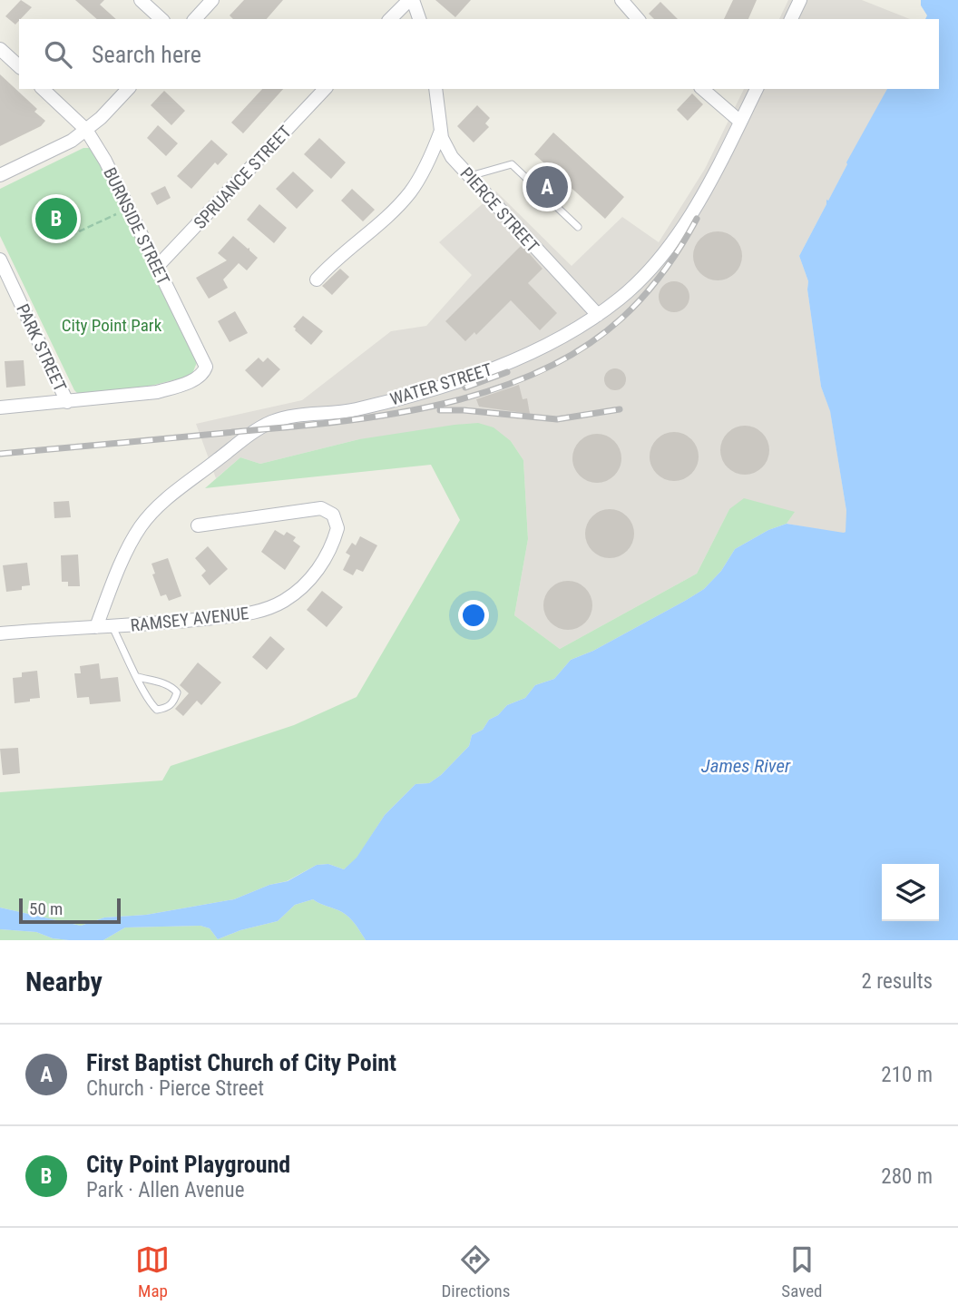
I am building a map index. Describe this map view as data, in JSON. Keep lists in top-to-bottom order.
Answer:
{
  "streets": {
    "street": [
      "SPRUANCE STREET",
      "PIERCE STREET",
      "BURNSIDE STREET",
      "PARK STREET",
      "WATER STREET",
      "RAMSEY AVENUE"
    ]
  },
  "crossings": [
    ["SPRUANCE STREET", "BURNSIDE STREET"],
    ["PIERCE STREET", "WATER STREET"],
    ["BURNSIDE STREET", "PARK STREET"],
    ["WATER STREET", "RAMSEY AVENUE"]
  ],
  "water": ["James River"],
  "parks": ["City Point Park"],
  "scale_bar": "50 m",
  "page": {
    "search": "Search here",
    "pins": ["A", "B"],
    "scale": "50 m",
    "heading": ["Nearby", "2 results"],
    "list": [
      {
        "mark": "A",
        "name": "First Baptist Church of City Point",
        "note": "Church · Pierce Street",
        "value": "210 m"
      },
      {
        "mark": "B",
        "name": "City Point Playground",
        "note": "Park · Allen Avenue",
        "value": "280 m"
      }
    ],
    "nav": ["Map", "Directions", "Saved"]
  }
}
